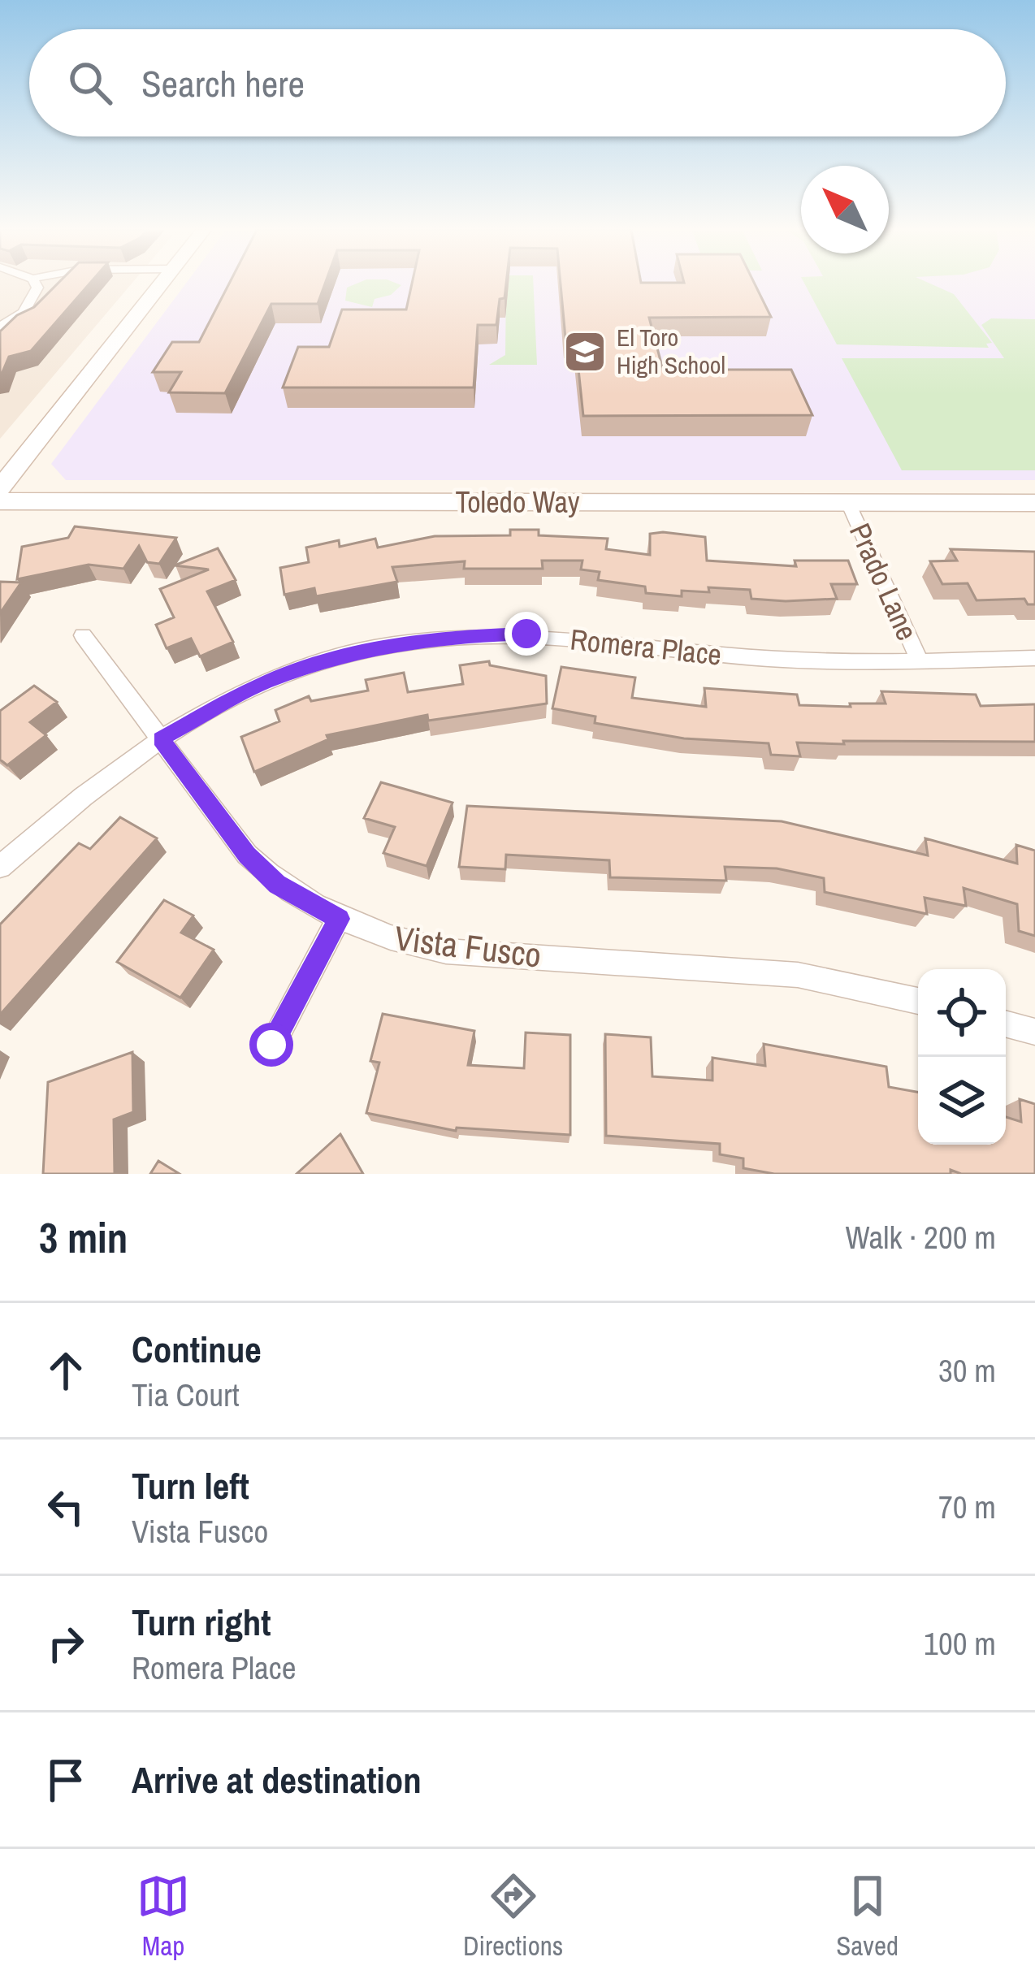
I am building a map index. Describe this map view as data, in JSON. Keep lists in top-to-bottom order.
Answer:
{
  "streets": {
    "main road": ["Toledo Way"],
    "street": ["Prado Lane", "Romera Place", "Vista Fusco"]
  },
  "crossings": [
    ["Toledo Way", "Prado Lane"],
    ["Prado Lane", "Romera Place"],
    ["Romera Place", "Vista Fusco"]
  ],
  "places": {
    "school or university": ["El Toro High School"]
  },
  "north": "top left",
  "page": {
    "search": "Search here",
    "heading": ["3 min", "Walk · 200 m"],
    "list": [
      ["Continue", "Tia Court", "30 m"],
      ["Turn left", "Vista Fusco", "70 m"],
      ["Turn right", "Romera Place", "100 m"],
      "Arrive at destination"
    ],
    "nav": ["Map", "Directions", "Saved"]
  }
}
